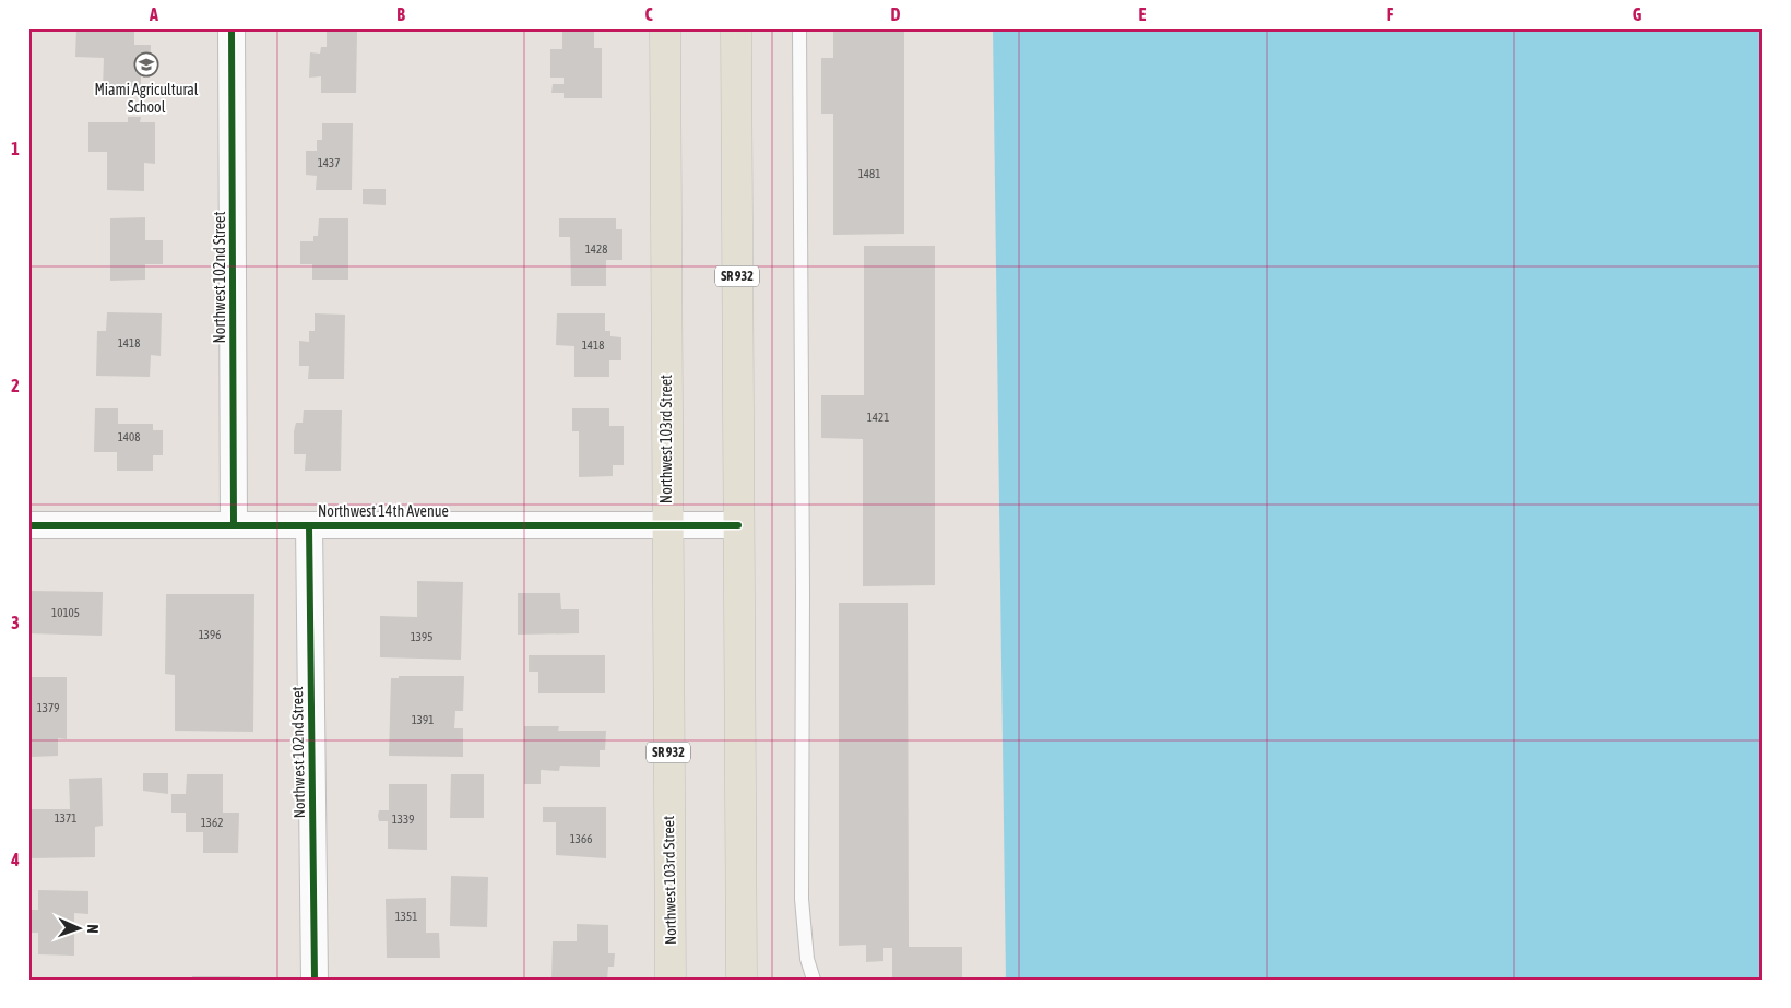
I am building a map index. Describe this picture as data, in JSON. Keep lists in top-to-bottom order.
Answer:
{
  "streets": {
    "main road": ["SR 932", "Northwest 103rd Street"],
    "street": ["Northwest 102nd Street", "Northwest 14th Avenue"]
  },
  "crossings": [
    ["SR 932", "Northwest 14th Avenue"],
    ["Northwest 102nd Street", "Northwest 14th Avenue"],
    ["Northwest 103rd Street", "Northwest 14th Avenue"]
  ],
  "places": {
    "school or university": ["Miami Agricultural School"]
  },
  "house_numbers": [
    "1437",
    "1481",
    "1428",
    "1418",
    "1418",
    "1421",
    "1408",
    "10105",
    "1396",
    "1395",
    "1379",
    "1391",
    "1371",
    "1339",
    "1362",
    "1366",
    "1351"
  ],
  "north": "right",
  "grid": {
    "columns": [
      "A",
      "B",
      "C",
      "D",
      "E",
      "F",
      "G"
    ],
    "rows": [
      "1",
      "2",
      "3",
      "4"
    ]
  }
}
